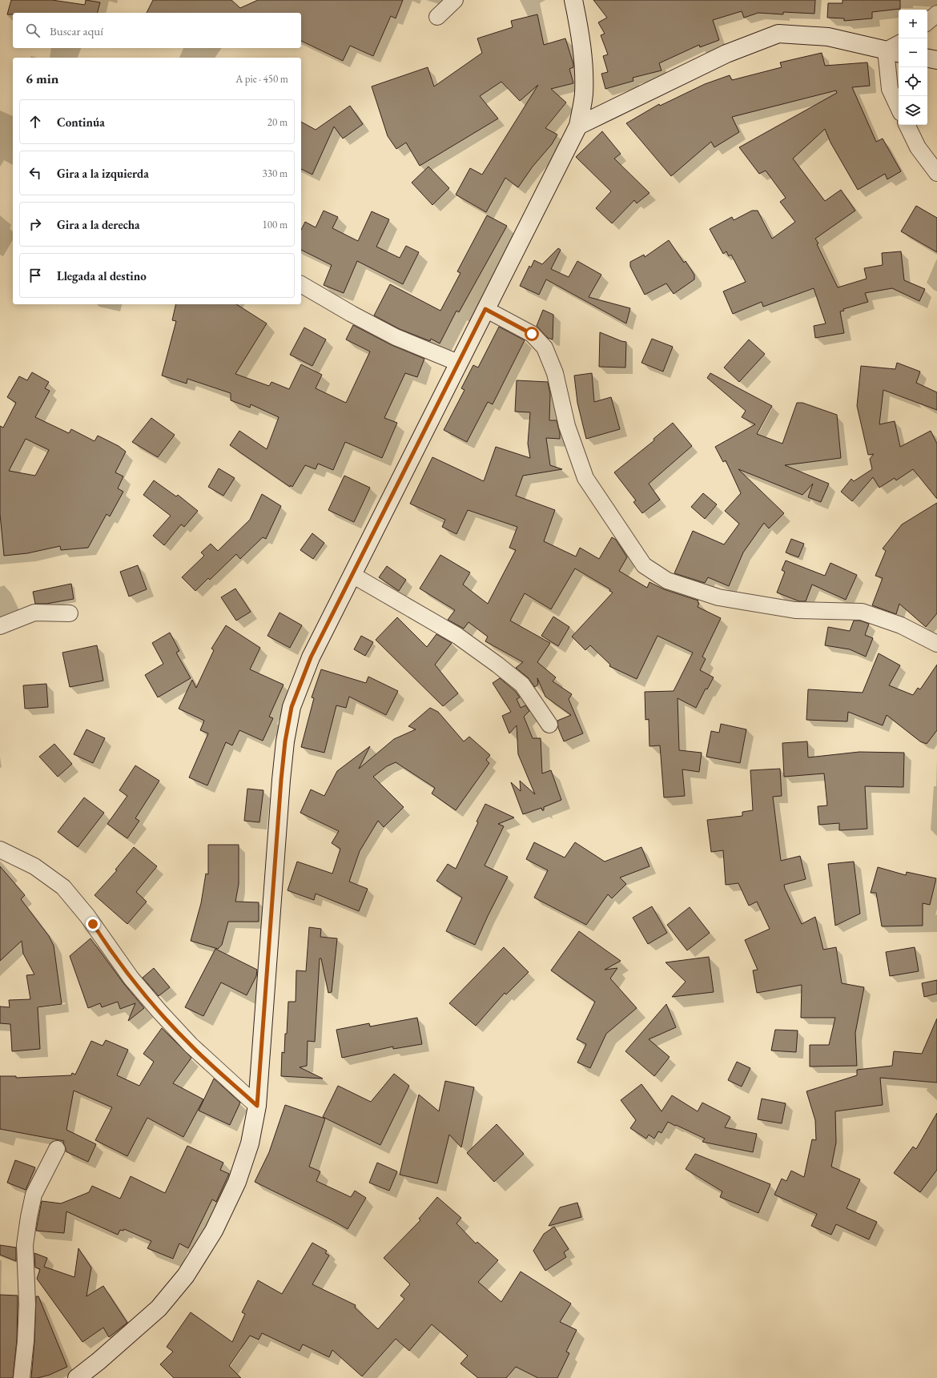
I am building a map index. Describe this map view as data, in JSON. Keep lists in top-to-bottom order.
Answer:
{
  "page": {
    "map_buttons": ["+", "−"],
    "search": "Buscar aquí",
    "heading": ["6 min", "A pie · 450 m"],
    "list": [
      ["Continúa", "20 m"],
      ["Gira a la izquierda", "330 m"],
      ["Gira a la derecha", "100 m"],
      "Llegada al destino"
    ]
  }
}
